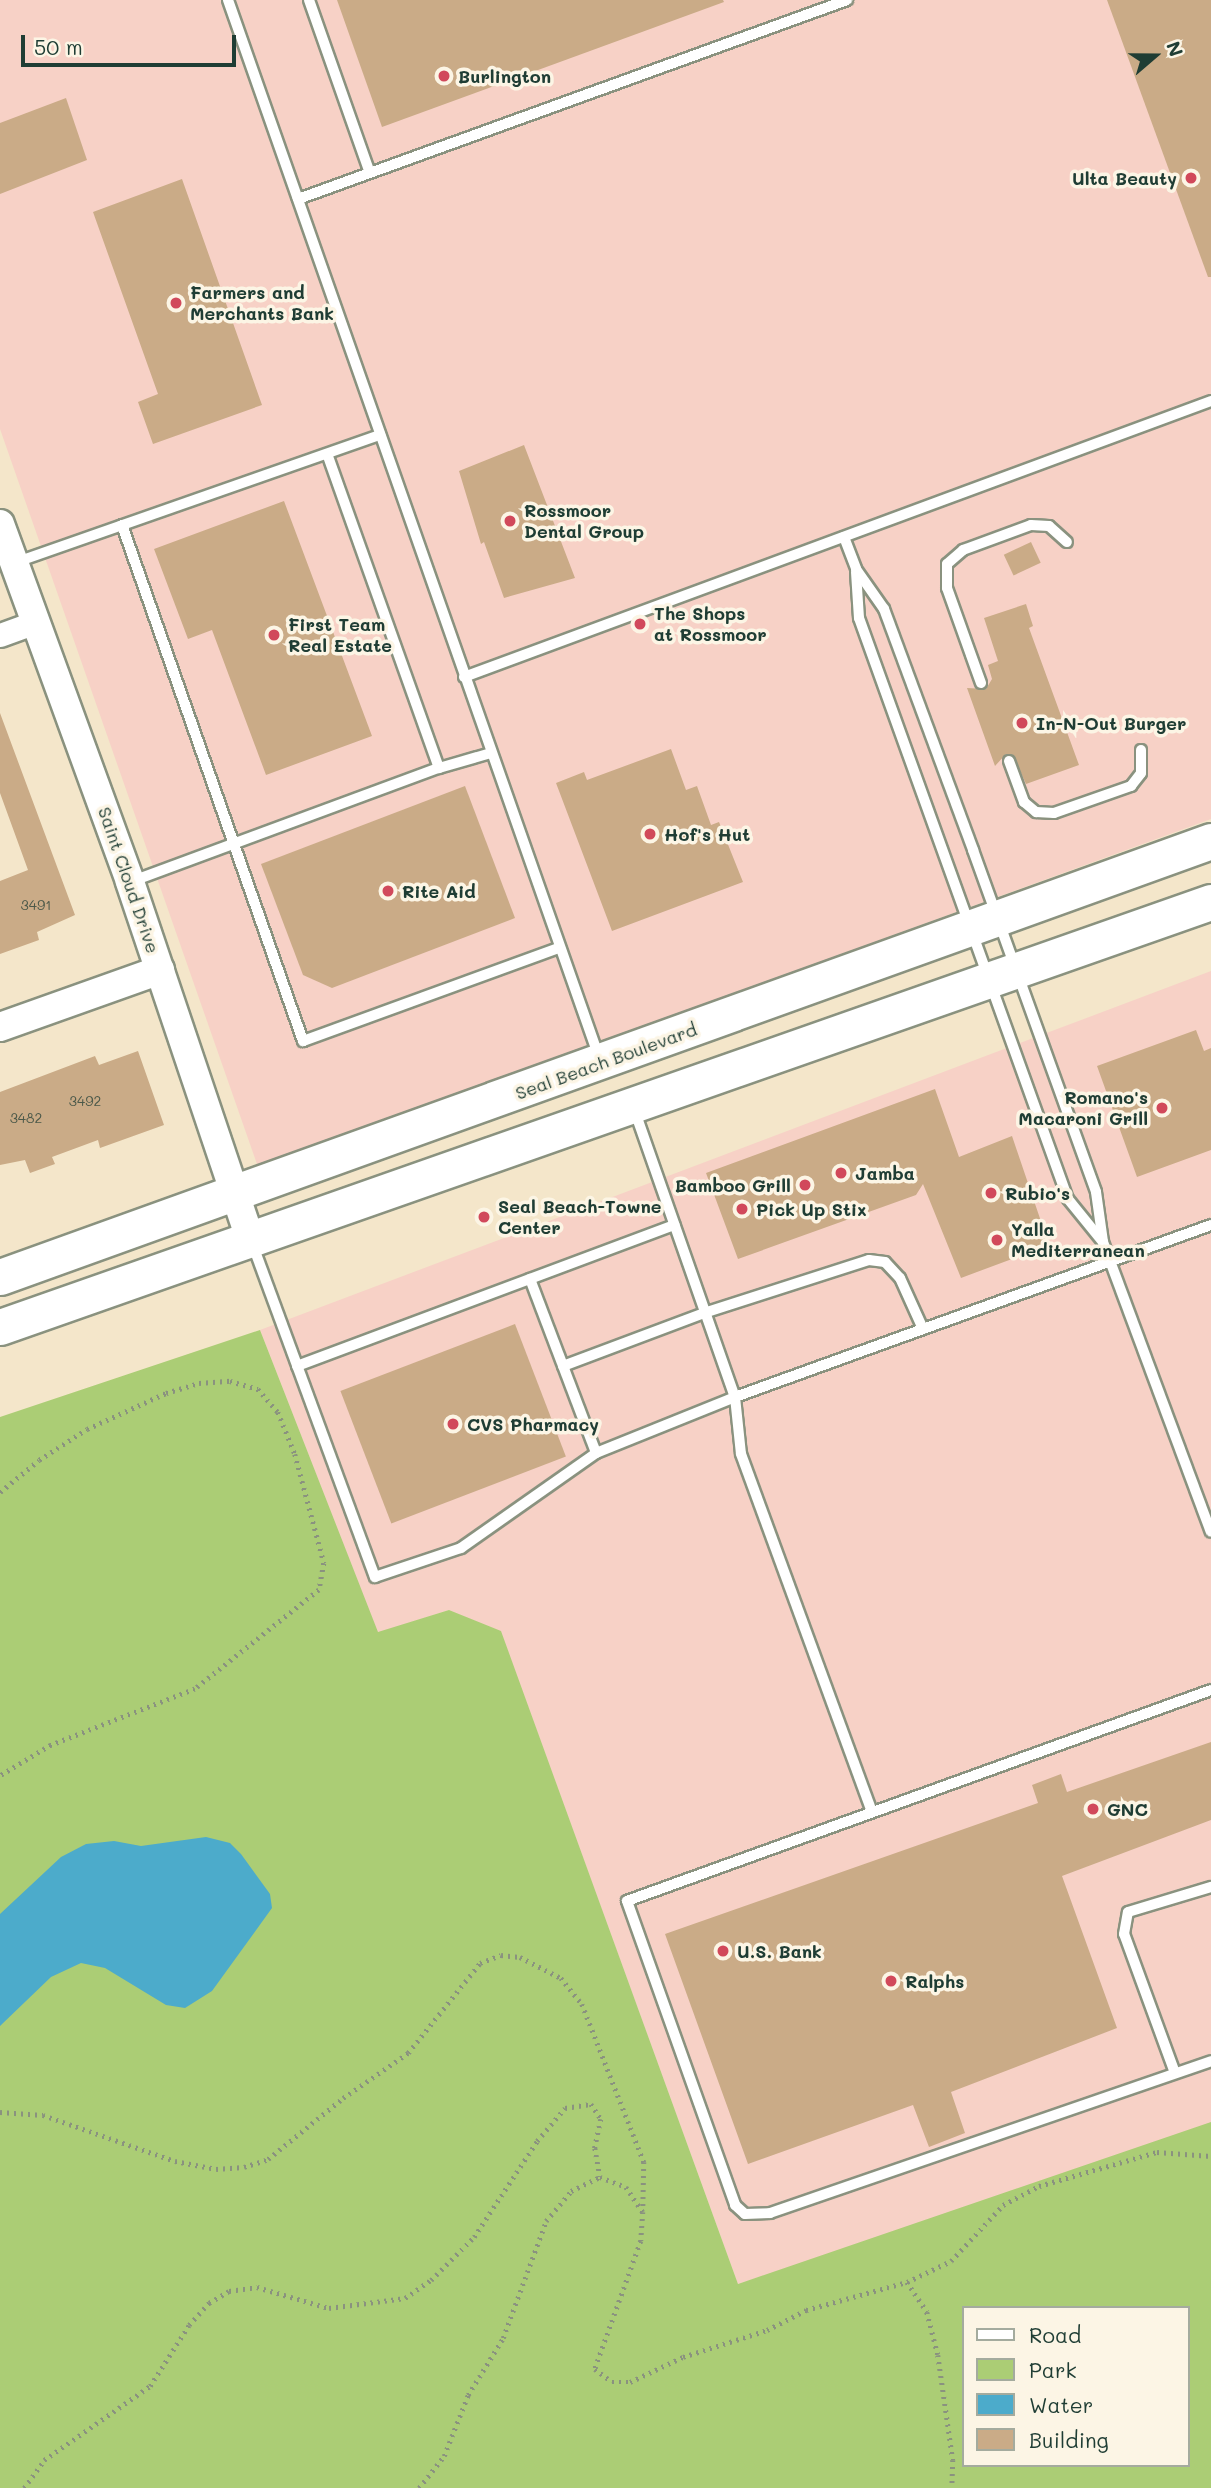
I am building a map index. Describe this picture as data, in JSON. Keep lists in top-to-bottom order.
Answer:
{
  "streets": {
    "main road": ["Seal Beach Boulevard"],
    "street": ["Saint Cloud Drive"]
  },
  "crossings": [
    ["Saint Cloud Drive", "Seal Beach Boulevard"]
  ],
  "places": [
    "Burlington",
    "Ulta Beauty",
    "Farmers and Merchants Bank",
    "Rossmoor Dental Group",
    "The Shops at Rossmoor",
    "First Team Real Estate",
    "In-N-Out Burger",
    "Hof's Hut",
    "Rite Aid",
    "Romano's Macaroni Grill",
    "Jamba",
    "Bamboo Grill",
    "Rubio's",
    "Pick Up Stix",
    "Seal Beach-Towne Center",
    "Yalla Mediterranean",
    "CVS Pharmacy",
    "GNC",
    "U.S. Bank",
    "Ralphs"
  ],
  "house_numbers": ["3491", "3492", "3482"],
  "legend": [
    "Road",
    "Park",
    "Water",
    "Building"
  ],
  "scale_bar": "50 m",
  "north": "right"
}
